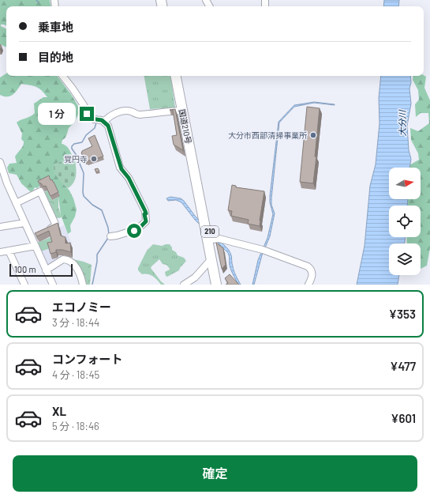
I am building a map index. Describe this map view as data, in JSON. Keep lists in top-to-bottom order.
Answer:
{
  "streets": {
    "highway": ["国道210号", "210"]
  },
  "water": ["大分川"],
  "places": ["大分市西部清掃事業所", "覚円寺"],
  "scale_bar": "100 m",
  "north": "right",
  "page": {
    "banner": ["乗車地", "目的地"],
    "bubble": "1 分",
    "scale": "100 m",
    "list": [
      {
        "name": "エコノミー",
        "note": "3 分 · 18:44",
        "value": "¥353"
      },
      {
        "name": "コンフォート",
        "note": "4 分 · 18:45",
        "value": "¥477"
      },
      {
        "name": "XL",
        "note": "5 分 · 18:46",
        "value": "¥601"
      }
    ],
    "buttons": "確定"
  }
}
